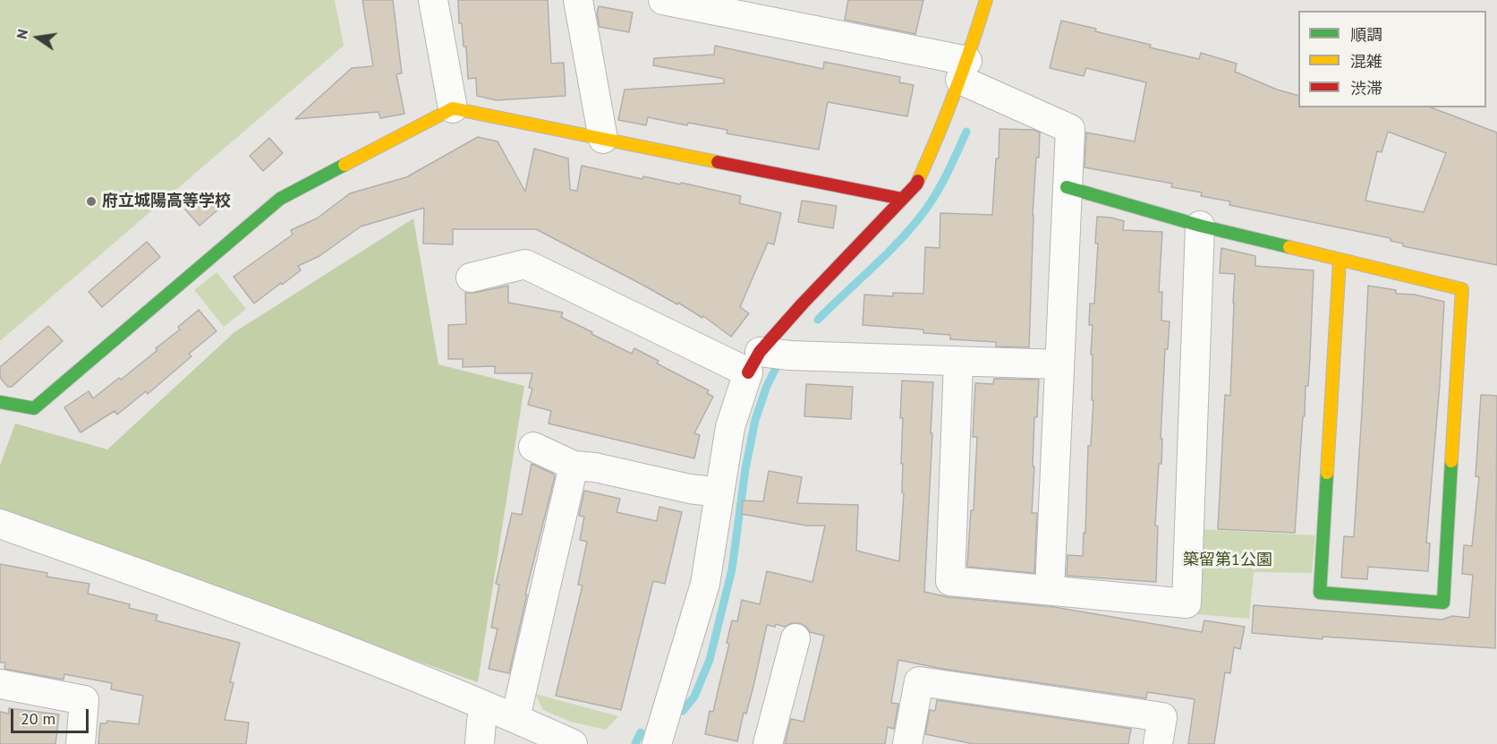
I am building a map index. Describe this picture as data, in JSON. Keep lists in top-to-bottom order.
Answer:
{
  "parks": ["築留第1公園"],
  "places": ["府立城陽高等学校"],
  "legend": ["順調", "混雑", "渋滞"],
  "scale_bar": "20 m",
  "north": "left"
}
